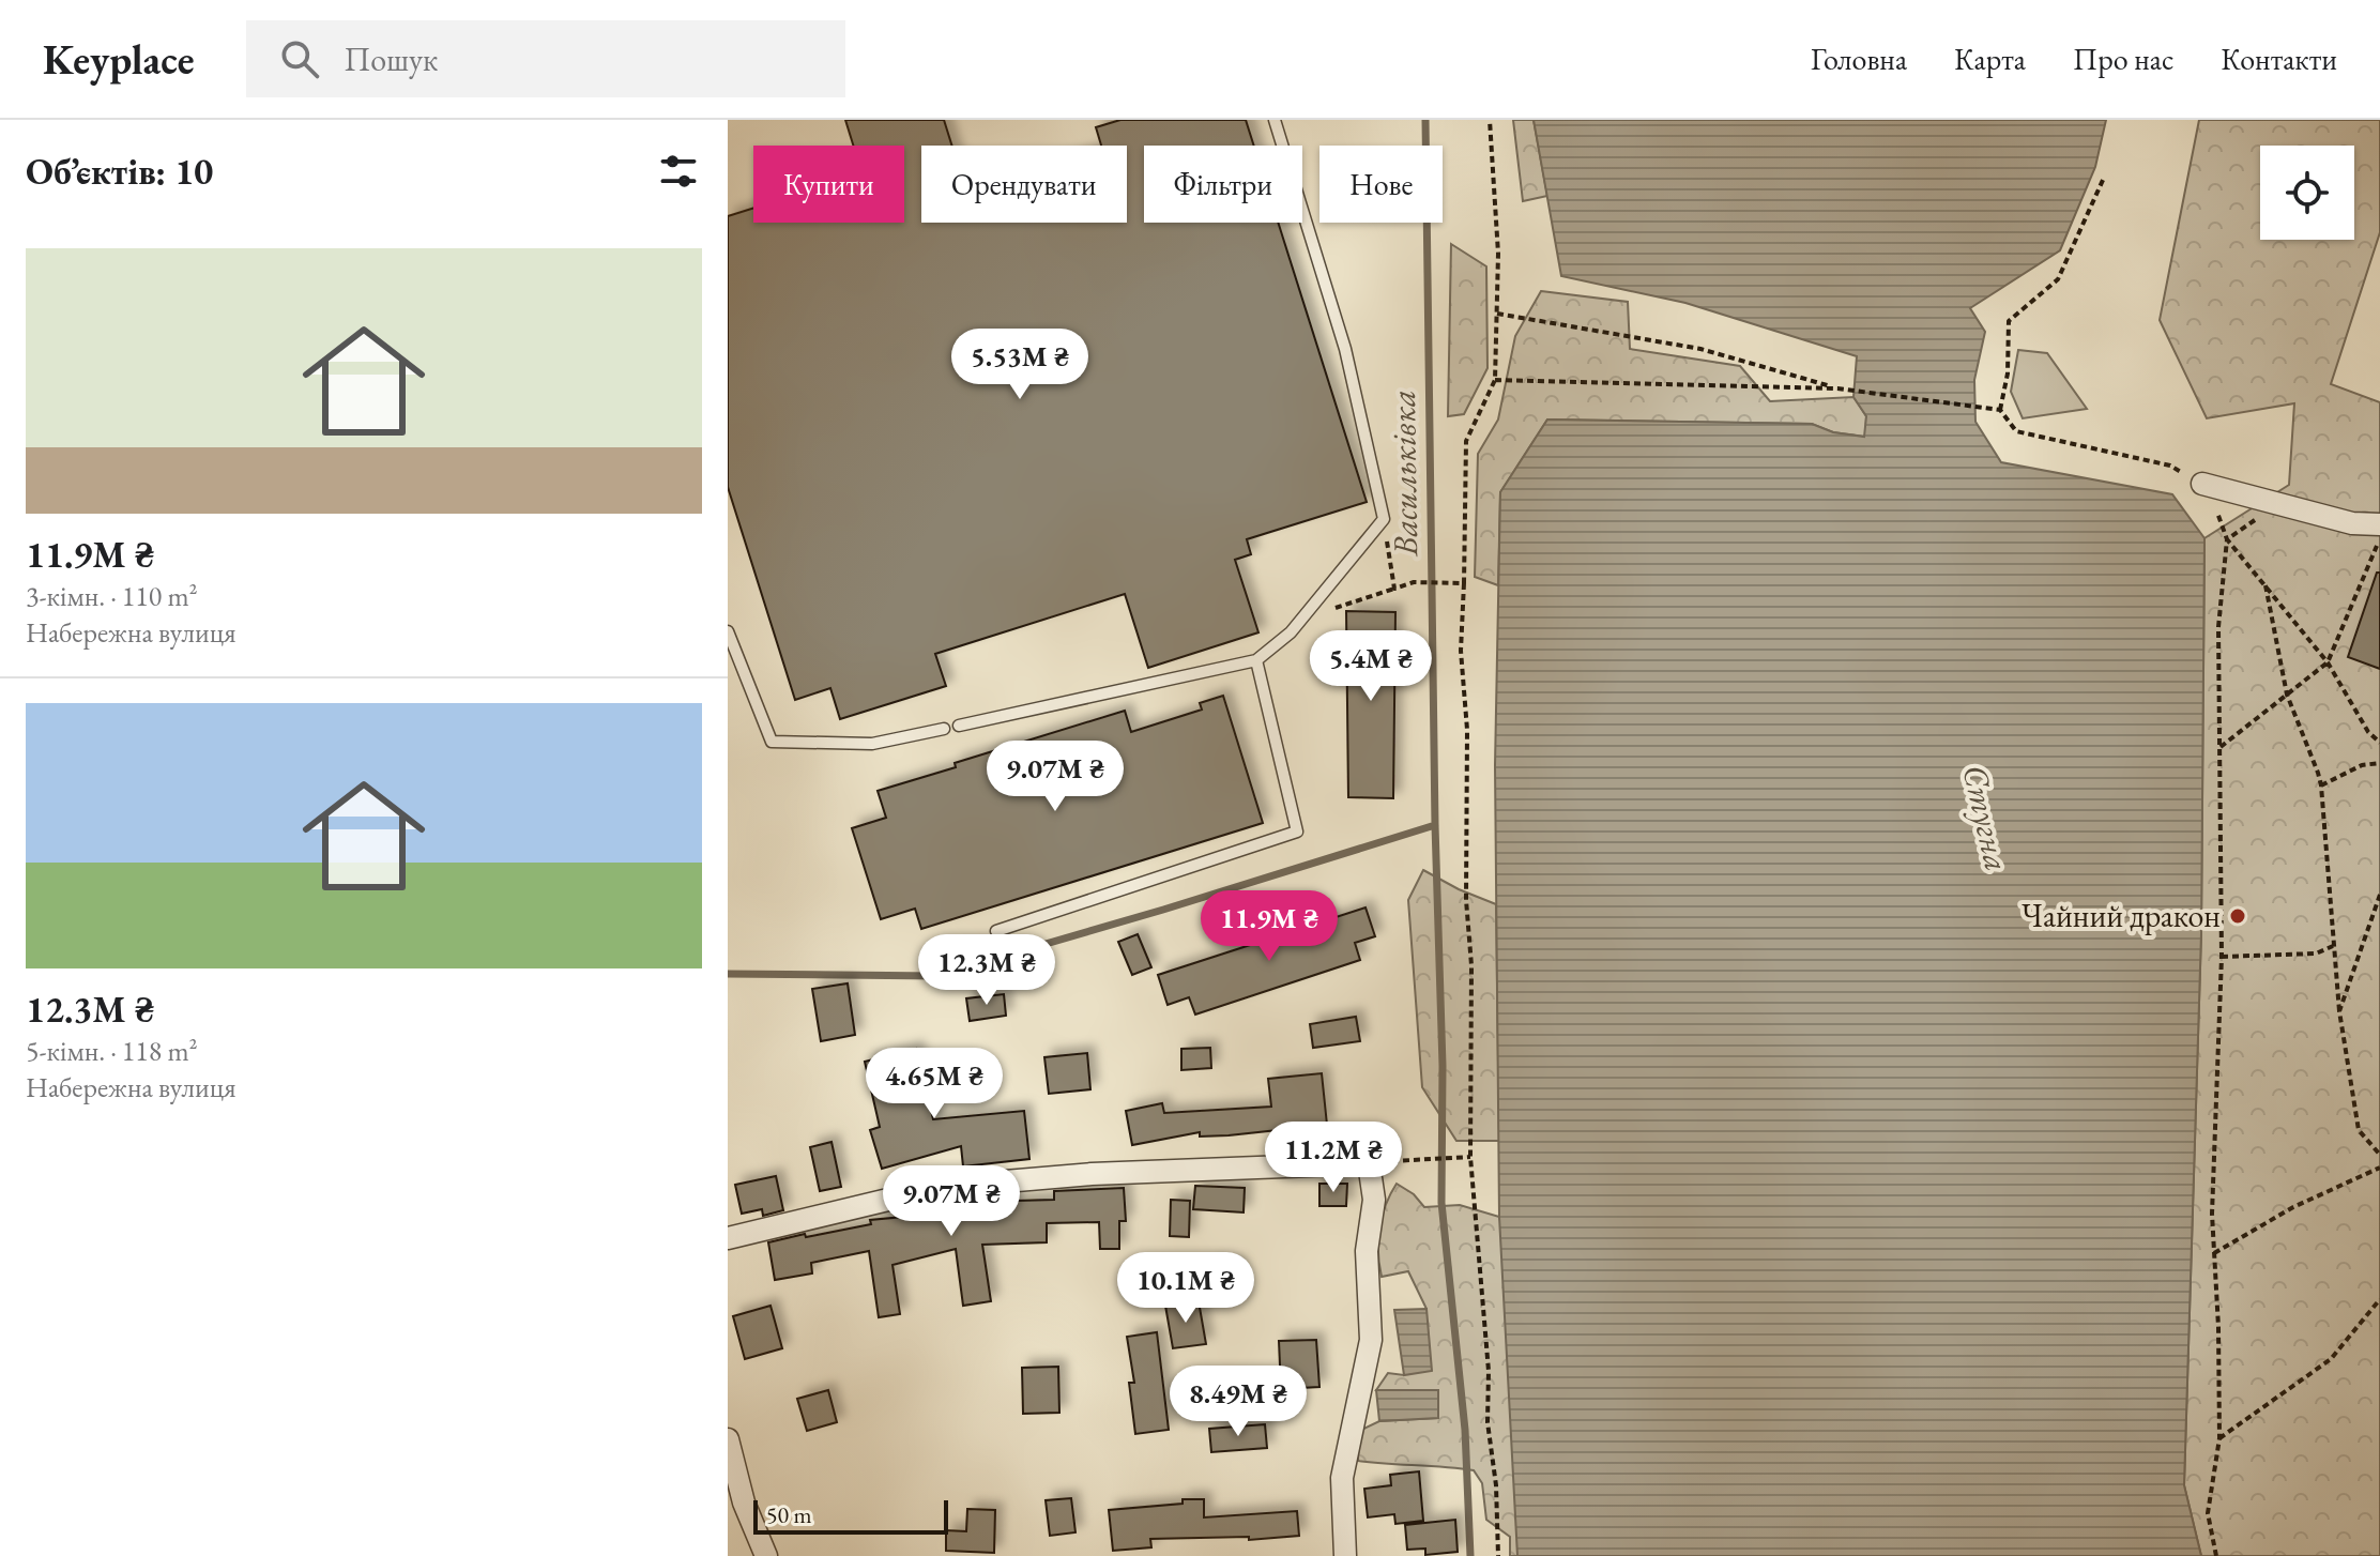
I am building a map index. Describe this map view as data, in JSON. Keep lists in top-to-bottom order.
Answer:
{
  "water": ["Васильківка", "Стугна"],
  "places": ["Чайний дракон"],
  "scale_bar": "50 m",
  "page": {
    "header": "Keyplace",
    "search": "Пошук",
    "nav": [
      "Головна",
      "Карта",
      "Про нас",
      "Контакти"
    ],
    "heading": "Об’єктів: 10",
    "chip": [
      "Купити",
      "Орендувати",
      "Фільтри",
      "Нове"
    ],
    "list": [
      {
        "name": "11.9M ₴",
        "note": "3-кімн. · 110 m² · Набережна вулиця"
      },
      {
        "name": "12.3M ₴",
        "note": "5-кімн. · 118 m² · Набережна вулиця"
      }
    ],
    "price": [
      "5.53M ₴",
      "5.4M ₴",
      "9.07M ₴",
      "11.9M ₴",
      "12.3M ₴",
      "4.65M ₴",
      "11.2M ₴",
      "9.07M ₴",
      "10.1M ₴",
      "8.49M ₴"
    ],
    "scale": "50 m"
  }
}
